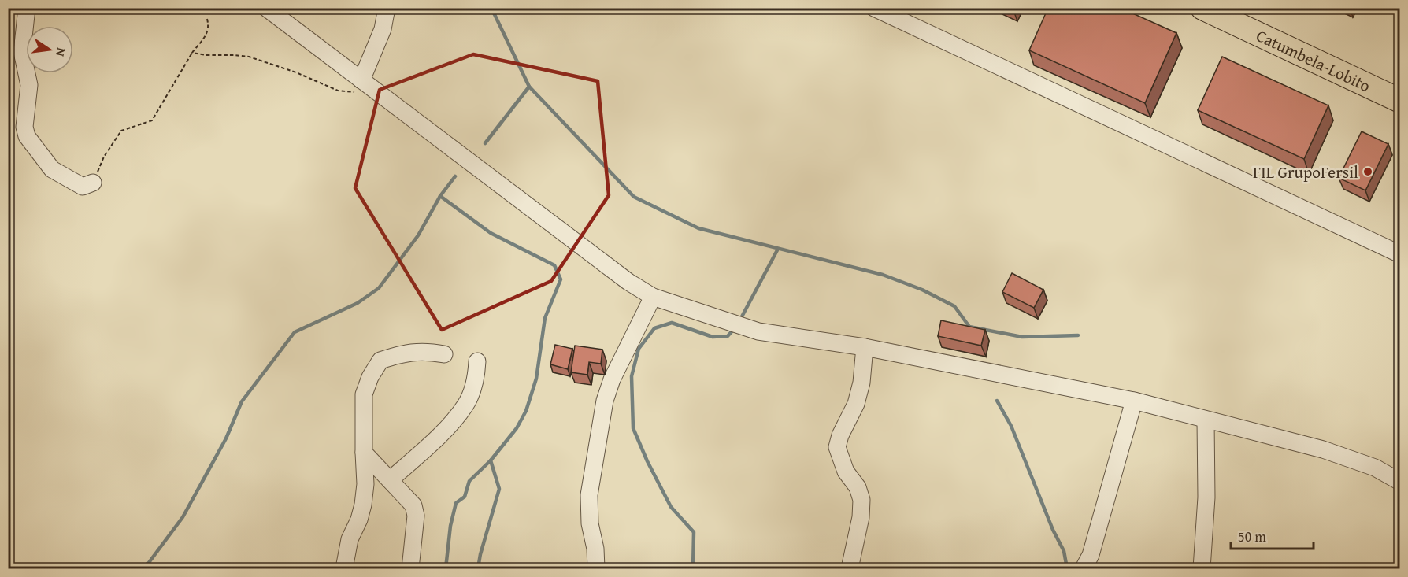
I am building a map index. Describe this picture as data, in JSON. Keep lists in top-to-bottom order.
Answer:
{
  "streets": {
    "highway": ["Catumbela-Lobito"]
  },
  "places": ["FIL GrupoFersil"],
  "scale_bar": "50 m",
  "north": "right"
}
